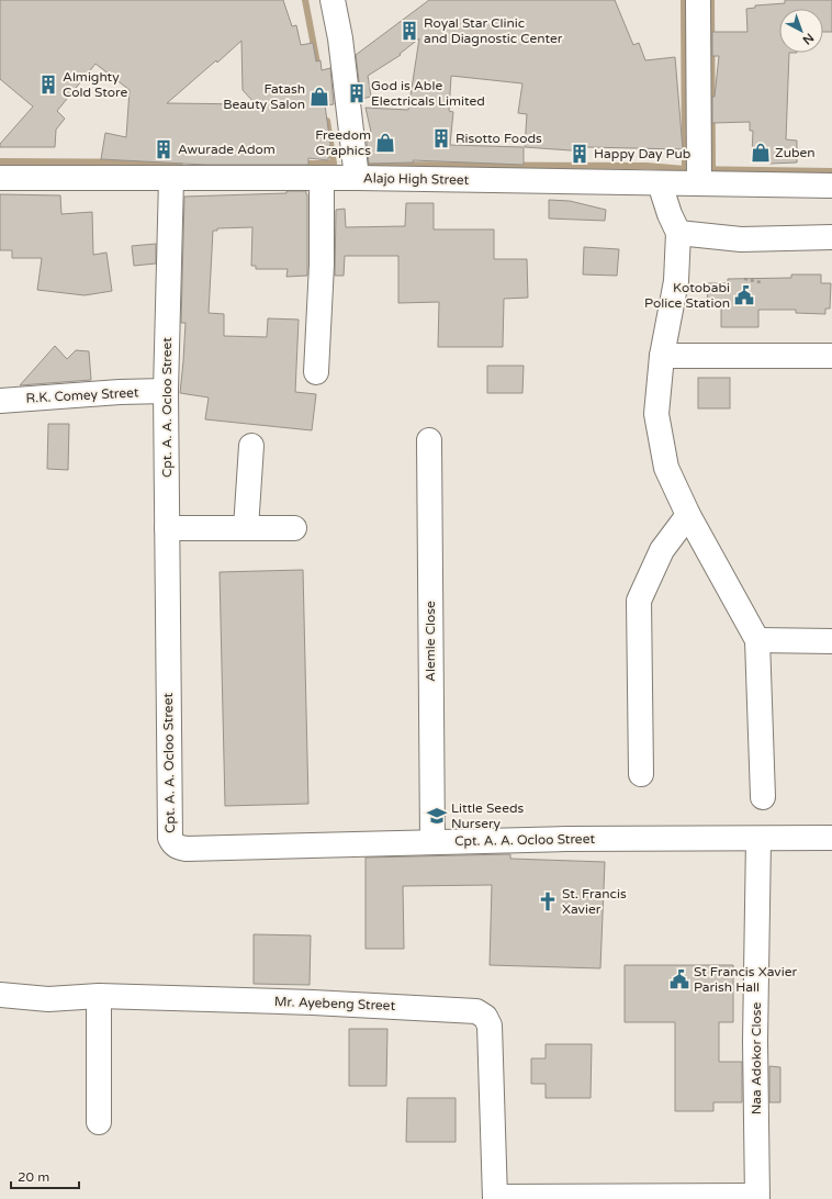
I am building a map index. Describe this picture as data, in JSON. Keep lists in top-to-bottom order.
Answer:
{
  "streets": {
    "street": [
      "Alajo High Street",
      "R.K. Comey Street",
      "Cpt. A. A. Ocloo Street",
      "Alemle Close",
      "Mr. Ayebeng Street",
      "Naa Adokor Close"
    ]
  },
  "crossings": [
    ["Alajo High Street", "Cpt. A. A. Ocloo Street"],
    ["R.K. Comey Street", "Cpt. A. A. Ocloo Street"],
    ["Cpt. A. A. Ocloo Street", "Alemle Close"],
    ["Cpt. A. A. Ocloo Street", "Naa Adokor Close"]
  ],
  "places": {
    "building": [
      "Royal Star Clinic and Diagnostic Center",
      "Almighty Cold Store",
      "God is Able Electricals Limited",
      "Risotto Foods",
      "Awurade Adom",
      "Happy Day Pub"
    ],
    "shop": ["Fatash Beauty Salon", "Freedom Graphics", "Zuben"],
    "public building": ["Kotobabi Police Station", "St Francis Xavier Parish Hall"],
    "school or university": ["Little Seeds Nursery"],
    "church": ["St. Francis Xavier"]
  },
  "scale_bar": "20 m",
  "north": "bottom right"
}
